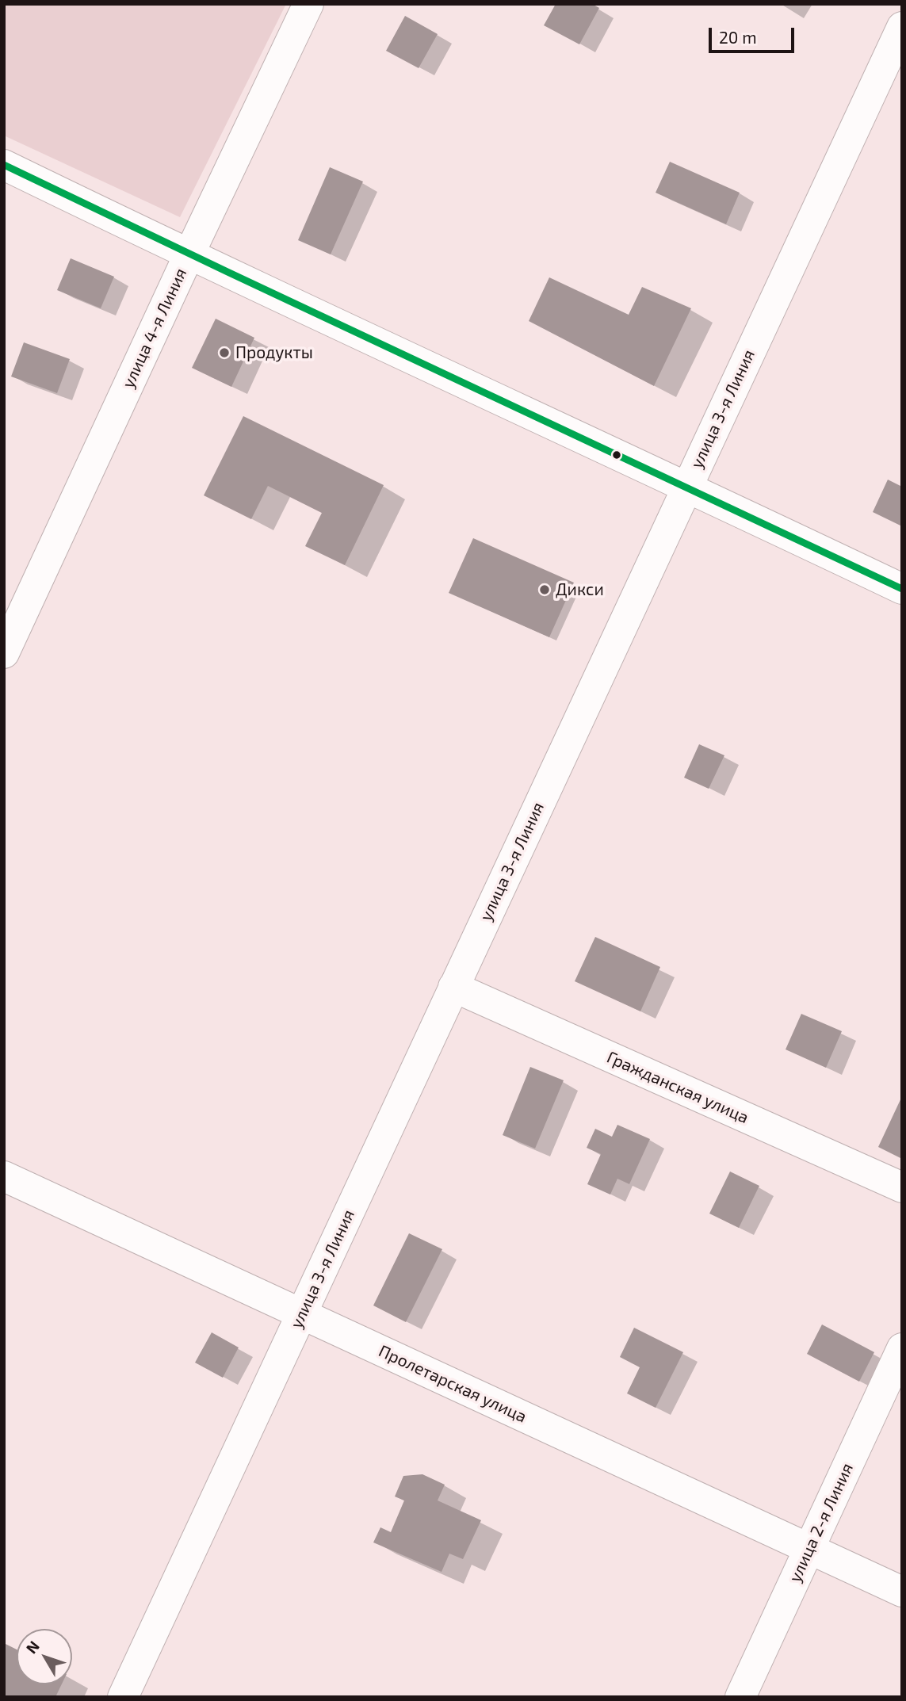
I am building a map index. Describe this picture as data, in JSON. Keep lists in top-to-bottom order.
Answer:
{
  "streets": {
    "street": [
      "улица 4-я Линия",
      "улица 3-я Линия",
      "Гражданская улица",
      "Пролетарская улица",
      "улица 2-я Линия"
    ]
  },
  "crossings": [
    ["улица 3-я Линия", "Гражданская улица"],
    ["улица 3-я Линия", "Пролетарская улица"],
    ["Пролетарская улица", "улица 2-я Линия"]
  ],
  "places": ["Продукты", "Дикси"],
  "scale_bar": "20 m",
  "north": "top left"
}
